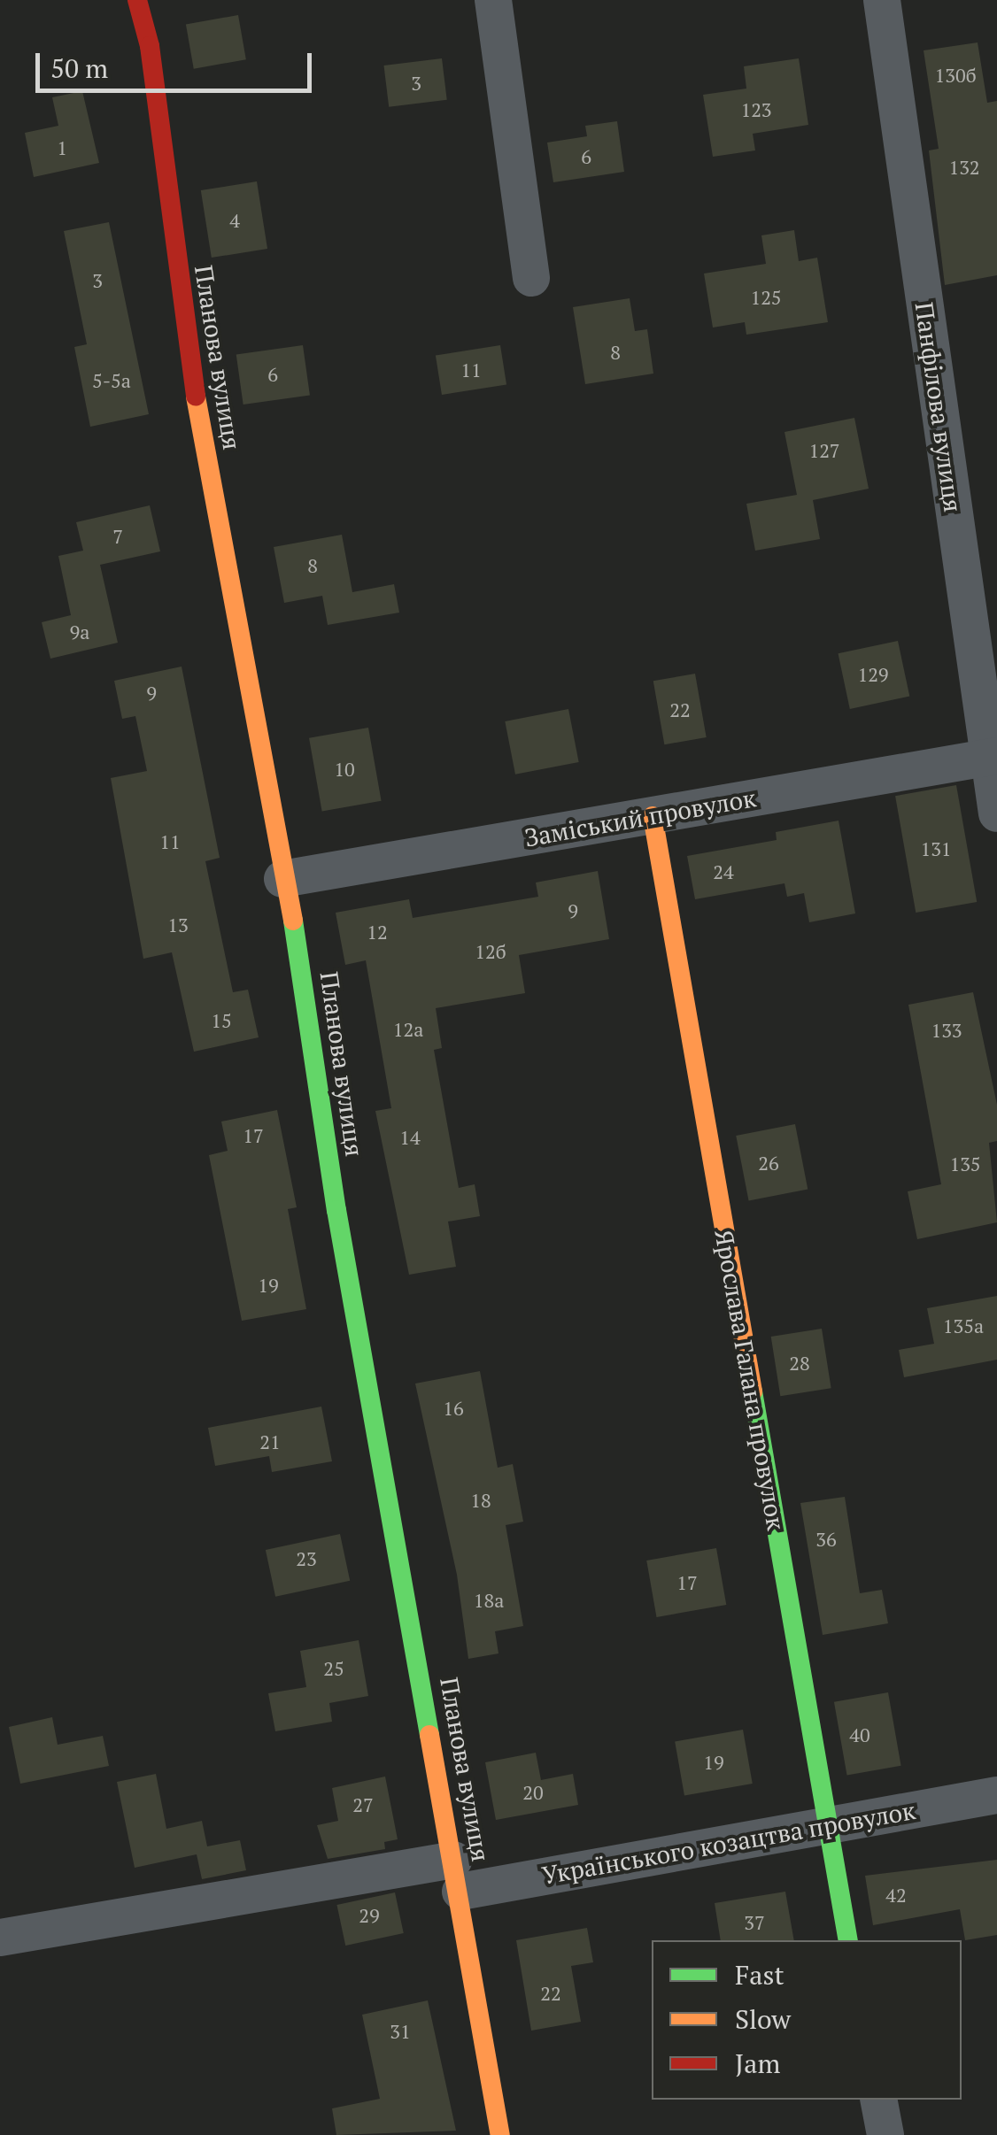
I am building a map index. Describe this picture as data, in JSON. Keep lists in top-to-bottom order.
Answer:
{
  "streets": {
    "street": [
      "Планова вулиця",
      "Панфілова вулиця",
      "Заміський провулок",
      "Ярослава Галана провулок",
      "Українського козацтва провулок"
    ]
  },
  "crossings": [
    ["Планова вулиця", "Заміський провулок"],
    ["Планова вулиця", "Українського козацтва провулок"],
    ["Панфілова вулиця", "Заміський провулок"],
    ["Заміський провулок", "Ярослава Галана провулок"],
    ["Ярослава Галана провулок", "Українського козацтва провулок"]
  ],
  "house_numbers": [
    "130б",
    "3",
    "123",
    "1",
    "6",
    "132",
    "4",
    "3",
    "125",
    "8",
    "11",
    "6",
    "5-5а",
    "127",
    "7",
    "8",
    "9а",
    "129",
    "9",
    "22",
    "10",
    "11",
    "131",
    "24",
    "9",
    "13",
    "12",
    "12б",
    "15",
    "12а",
    "133",
    "17",
    "14",
    "26",
    "135",
    "19",
    "135а",
    "28",
    "16",
    "21",
    "18",
    "36",
    "23",
    "17",
    "18а",
    "25",
    "40",
    "19",
    "20",
    "27",
    "42",
    "29",
    "37",
    "22",
    "31"
  ],
  "legend": ["Fast", "Slow", "Jam"],
  "scale_bar": "50 m"
}
